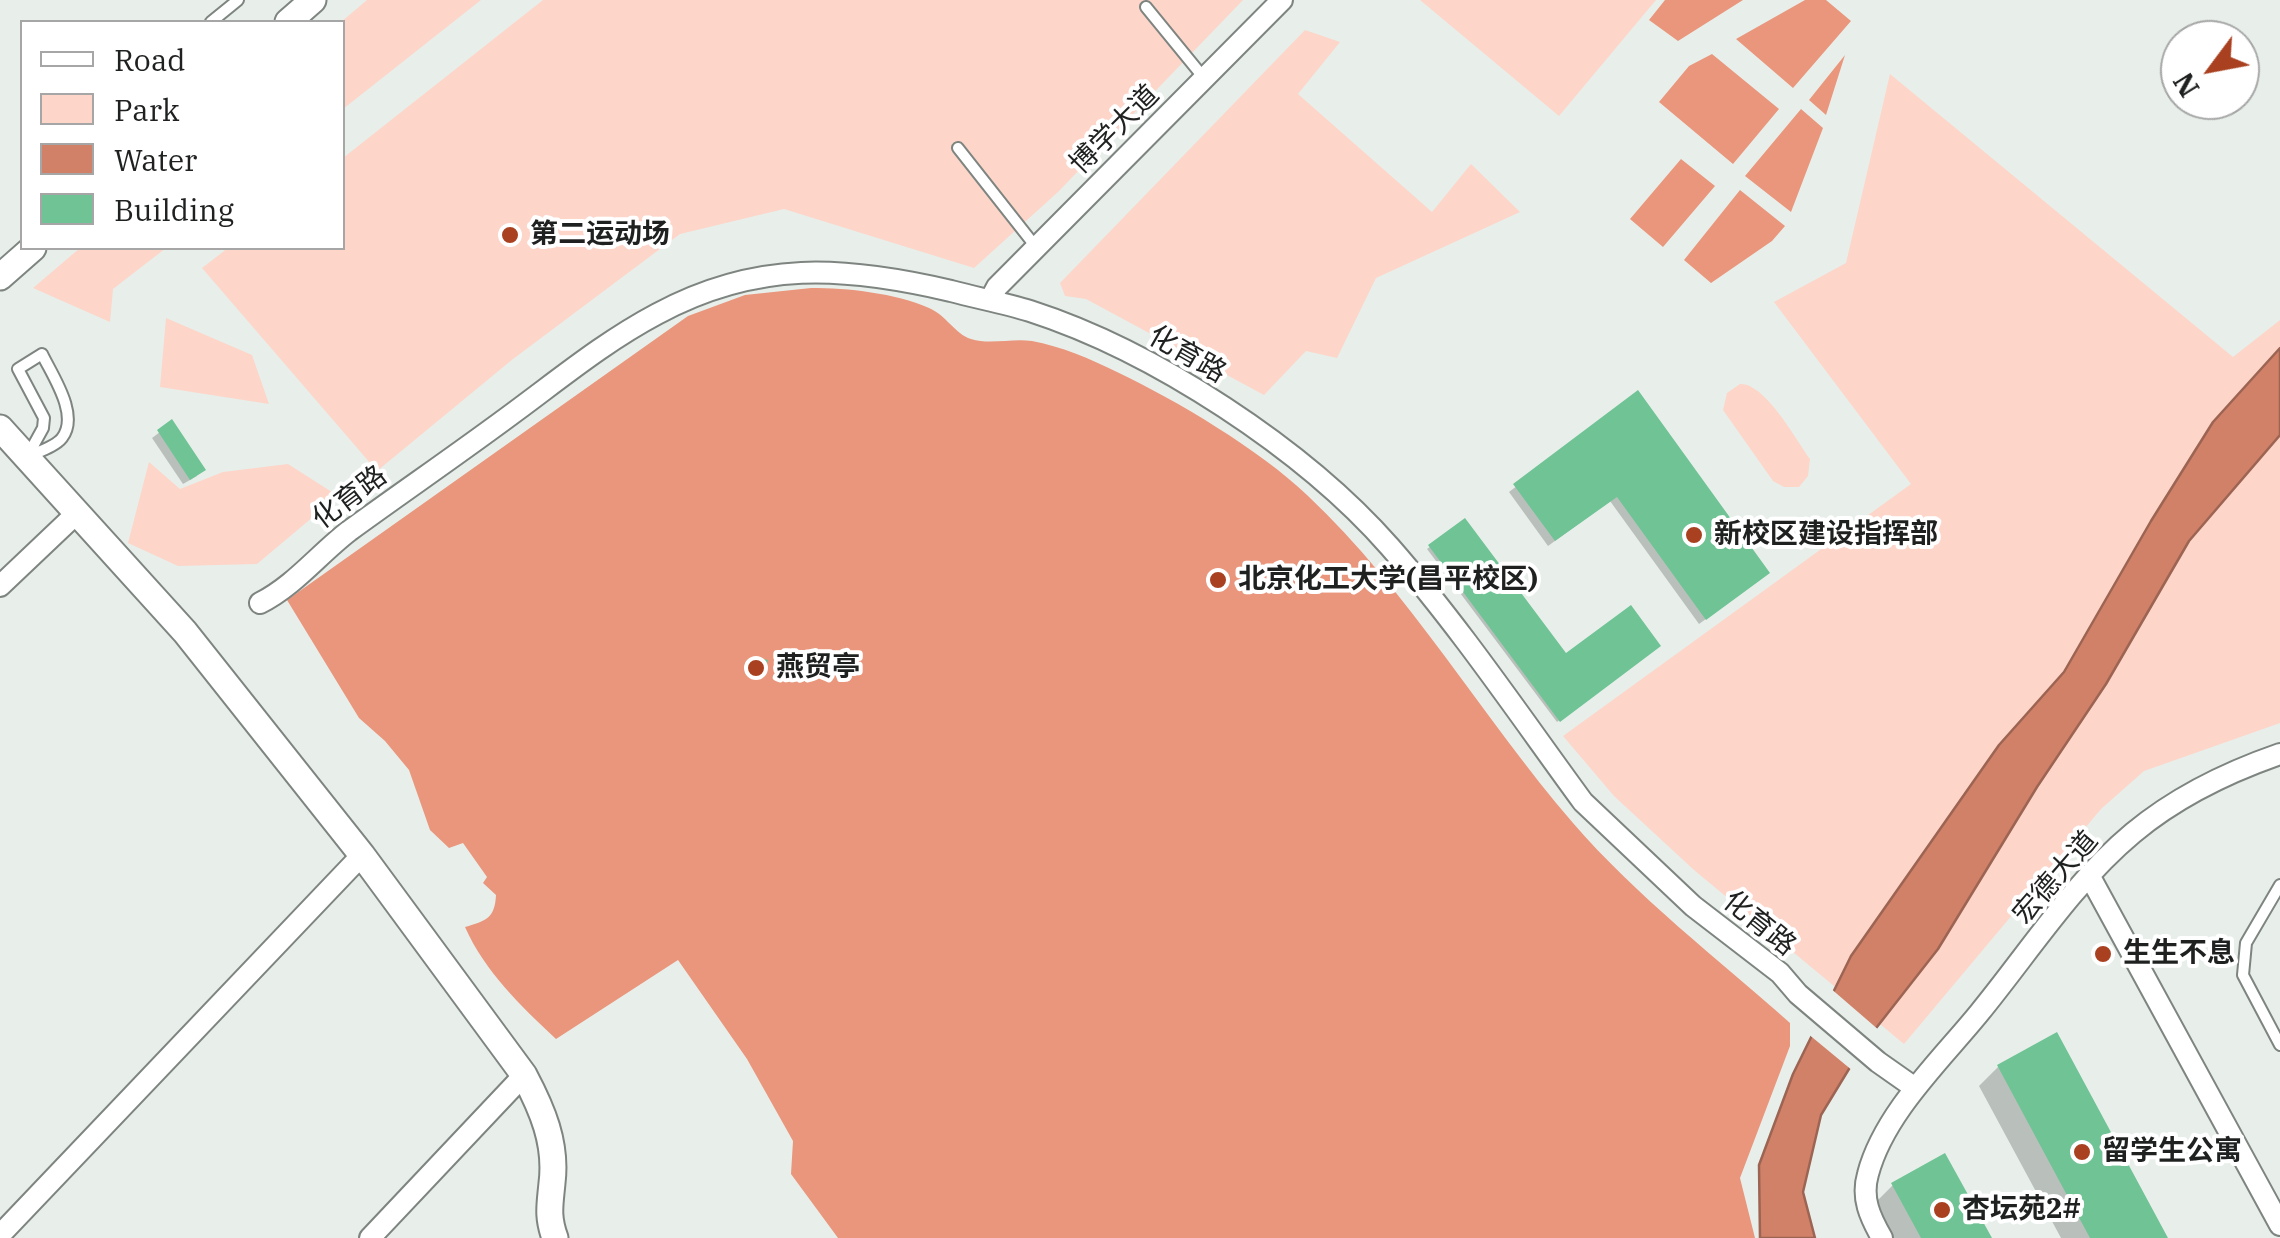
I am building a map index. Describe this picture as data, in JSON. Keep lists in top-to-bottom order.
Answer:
{
  "streets": {
    "street": ["博学大道", "化育路", "宏德大道"]
  },
  "crossings": [
    ["博学大道", "化育路"],
    ["化育路", "宏德大道"]
  ],
  "places": [
    "第二运动场",
    "新校区建设指挥部",
    "北京化工大学(昌平校区)",
    "燕贸亭",
    "生生不息",
    "留学生公寓",
    "杏坛苑2#"
  ],
  "legend": [
    "Road",
    "Park",
    "Water",
    "Building"
  ],
  "north": "bottom left"
}
